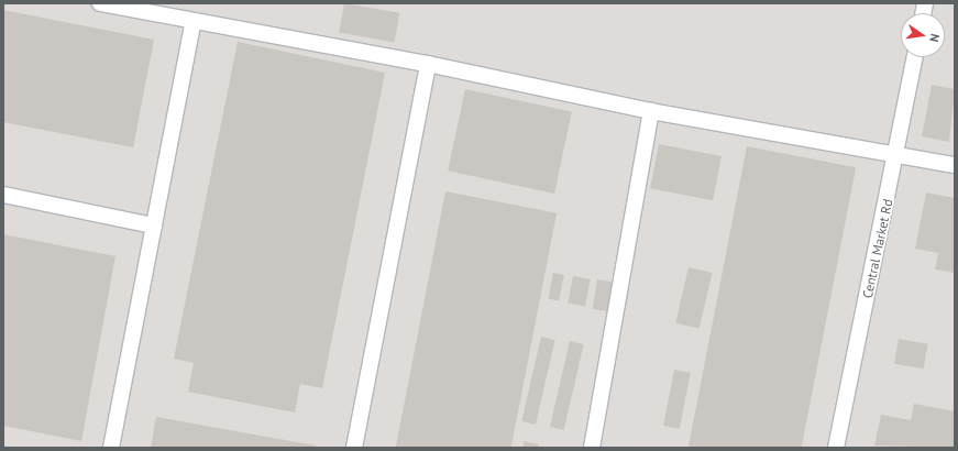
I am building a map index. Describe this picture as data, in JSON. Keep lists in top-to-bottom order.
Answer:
{
  "streets": {
    "street": ["Central Market Rd"]
  },
  "north": "right"
}
